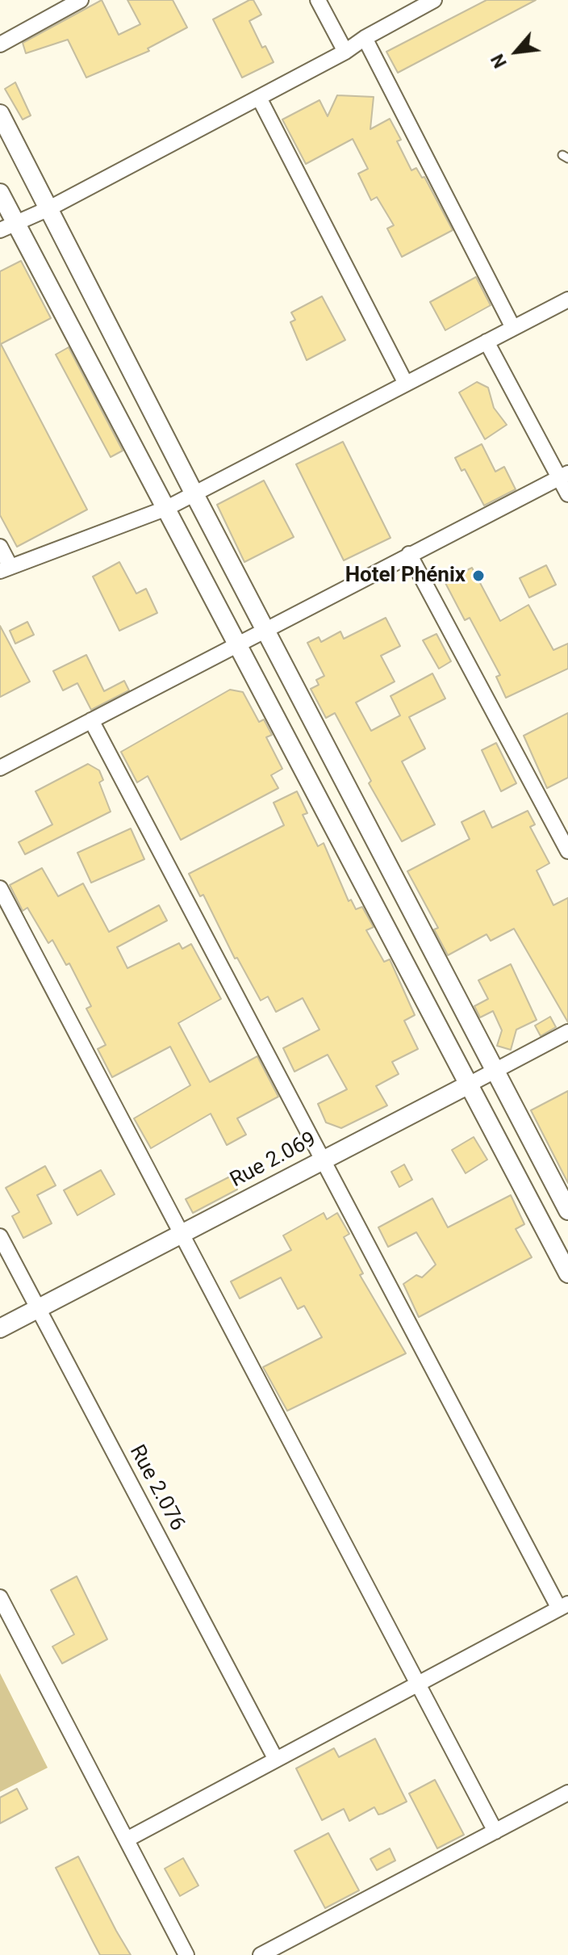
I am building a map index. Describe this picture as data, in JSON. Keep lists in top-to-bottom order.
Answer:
{
  "streets": {
    "street": ["Rue 2.069", "Rue 2.076"]
  },
  "crossings": [
    ["Rue 2.069", "Rue 2.076"]
  ],
  "places": ["Hotel Phénix"],
  "north": "bottom left"
}
